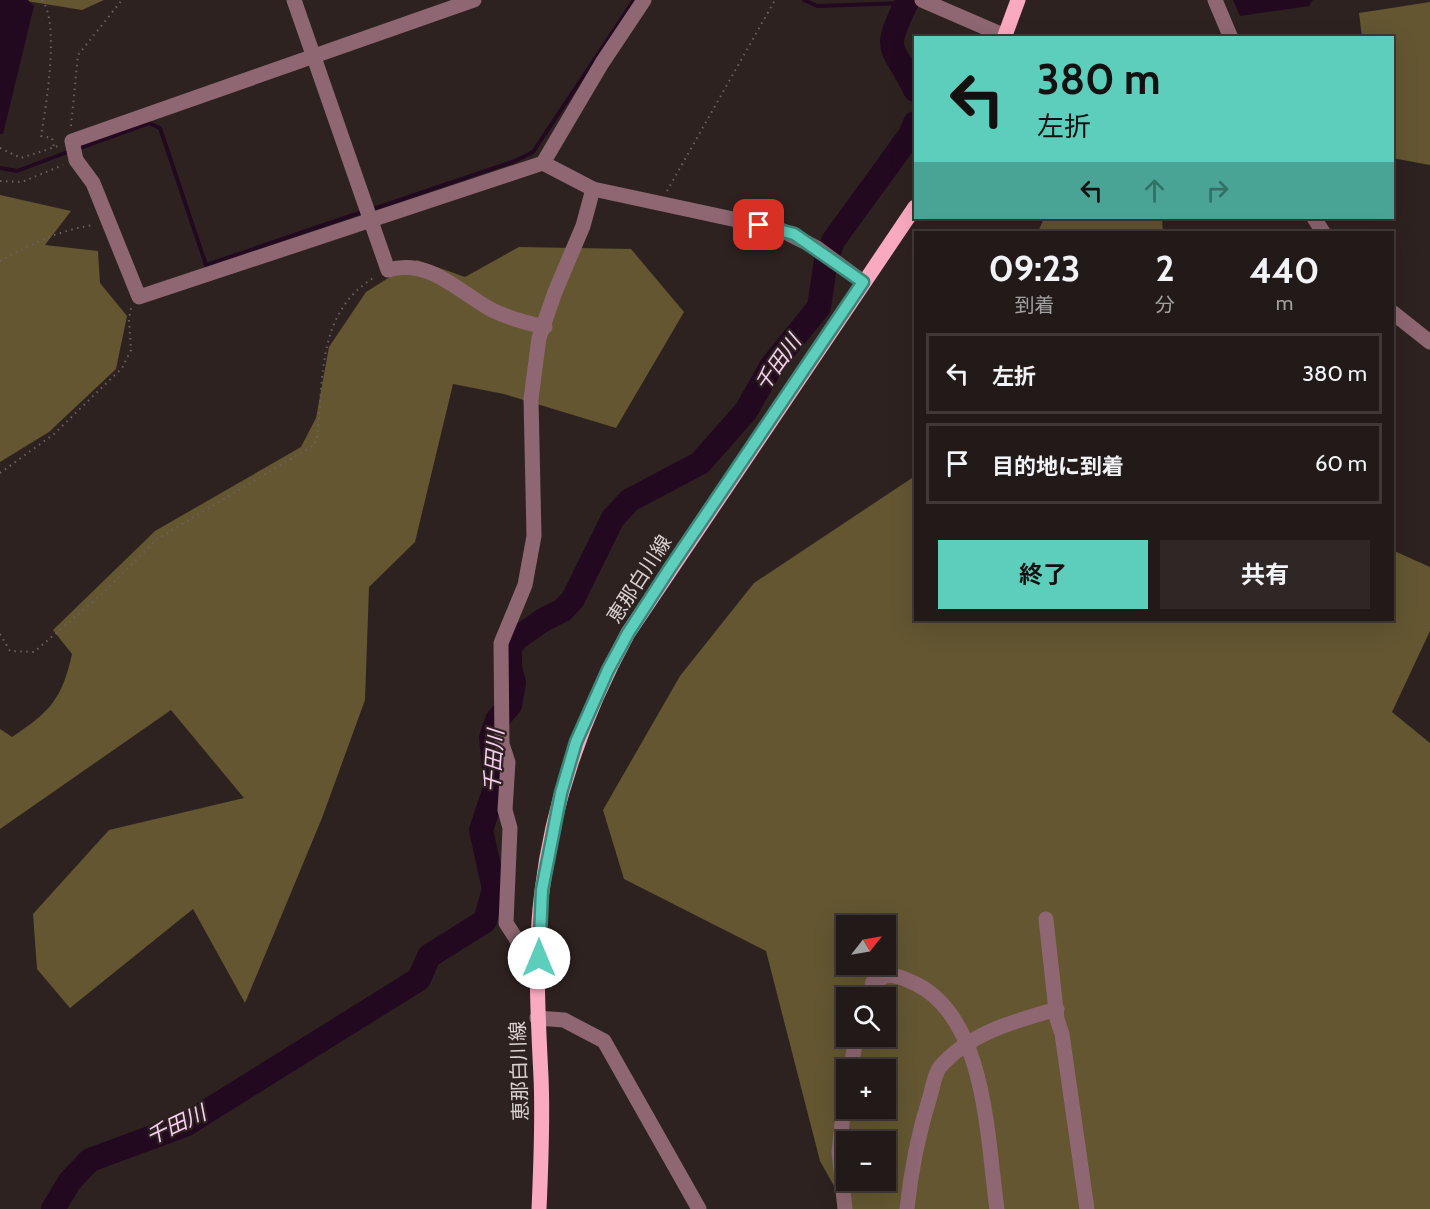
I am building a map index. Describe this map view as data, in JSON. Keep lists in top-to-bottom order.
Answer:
{
  "streets": {
    "main road": ["恵那白川線"]
  },
  "water": ["千田川"],
  "north": "top right",
  "page": {
    "turn": ["380 m", "左折"],
    "eta": [
      "09:23",
      "到着",
      "2",
      "分",
      "440",
      "m"
    ],
    "list": [
      {
        "name": "左折",
        "value": "380 m"
      },
      {
        "name": "目的地に到着",
        "value": "60 m"
      }
    ],
    "buttons": ["終了", "共有"],
    "map_buttons": ["+", "−"]
  }
}
